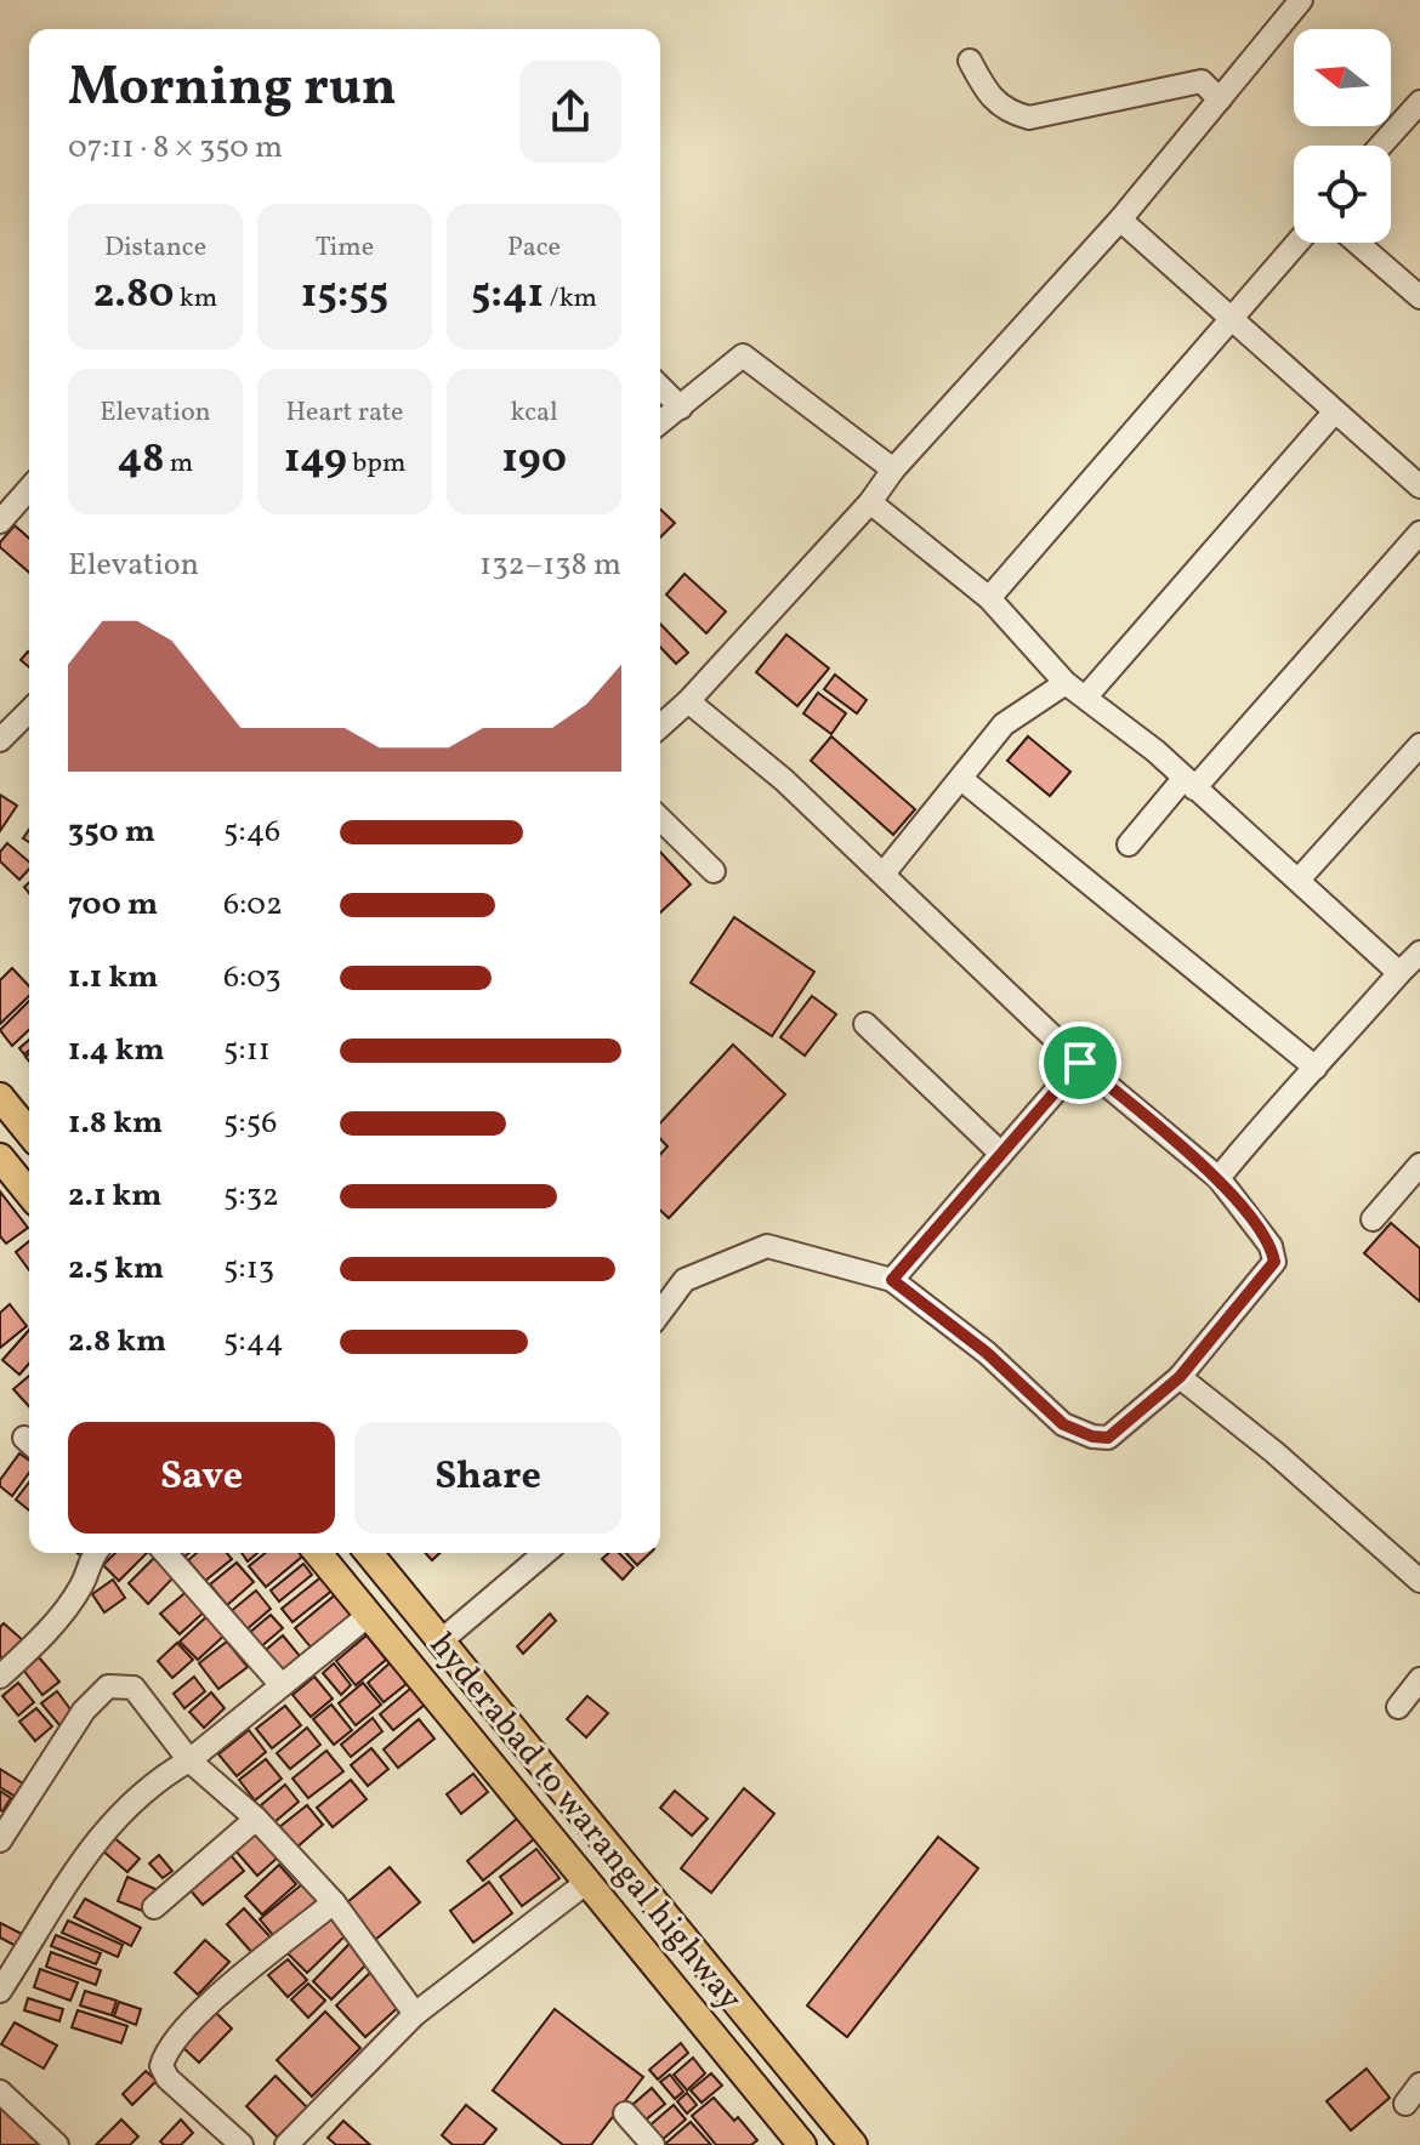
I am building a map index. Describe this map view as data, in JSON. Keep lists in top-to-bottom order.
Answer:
{
  "streets": {
    "main road": ["hyderabad to warangal highway"]
  },
  "north": "left",
  "page": {
    "heading": ["Morning run", "07:11 · 8 × 350 m"],
    "stats": [
      ["Distance", "2.80 km"],
      ["Time", "15:55"],
      ["Pace", "5:41 /km"],
      ["Elevation", "48 m"],
      ["Heart rate", "149 bpm"],
      ["kcal", "190"]
    ],
    "chart": ["Elevation", "132–138 m"],
    "list": [
      {
        "name": "350 m",
        "note": "5:46"
      },
      {
        "name": "700 m",
        "note": "6:02"
      },
      {
        "name": "1.1 km",
        "note": "6:03"
      },
      {
        "name": "1.4 km",
        "note": "5:11"
      },
      {
        "name": "1.8 km",
        "note": "5:56"
      },
      {
        "name": "2.1 km",
        "note": "5:32"
      },
      {
        "name": "2.5 km",
        "note": "5:13"
      },
      {
        "name": "2.8 km",
        "note": "5:44"
      }
    ],
    "buttons": ["Save", "Share"]
  }
}
